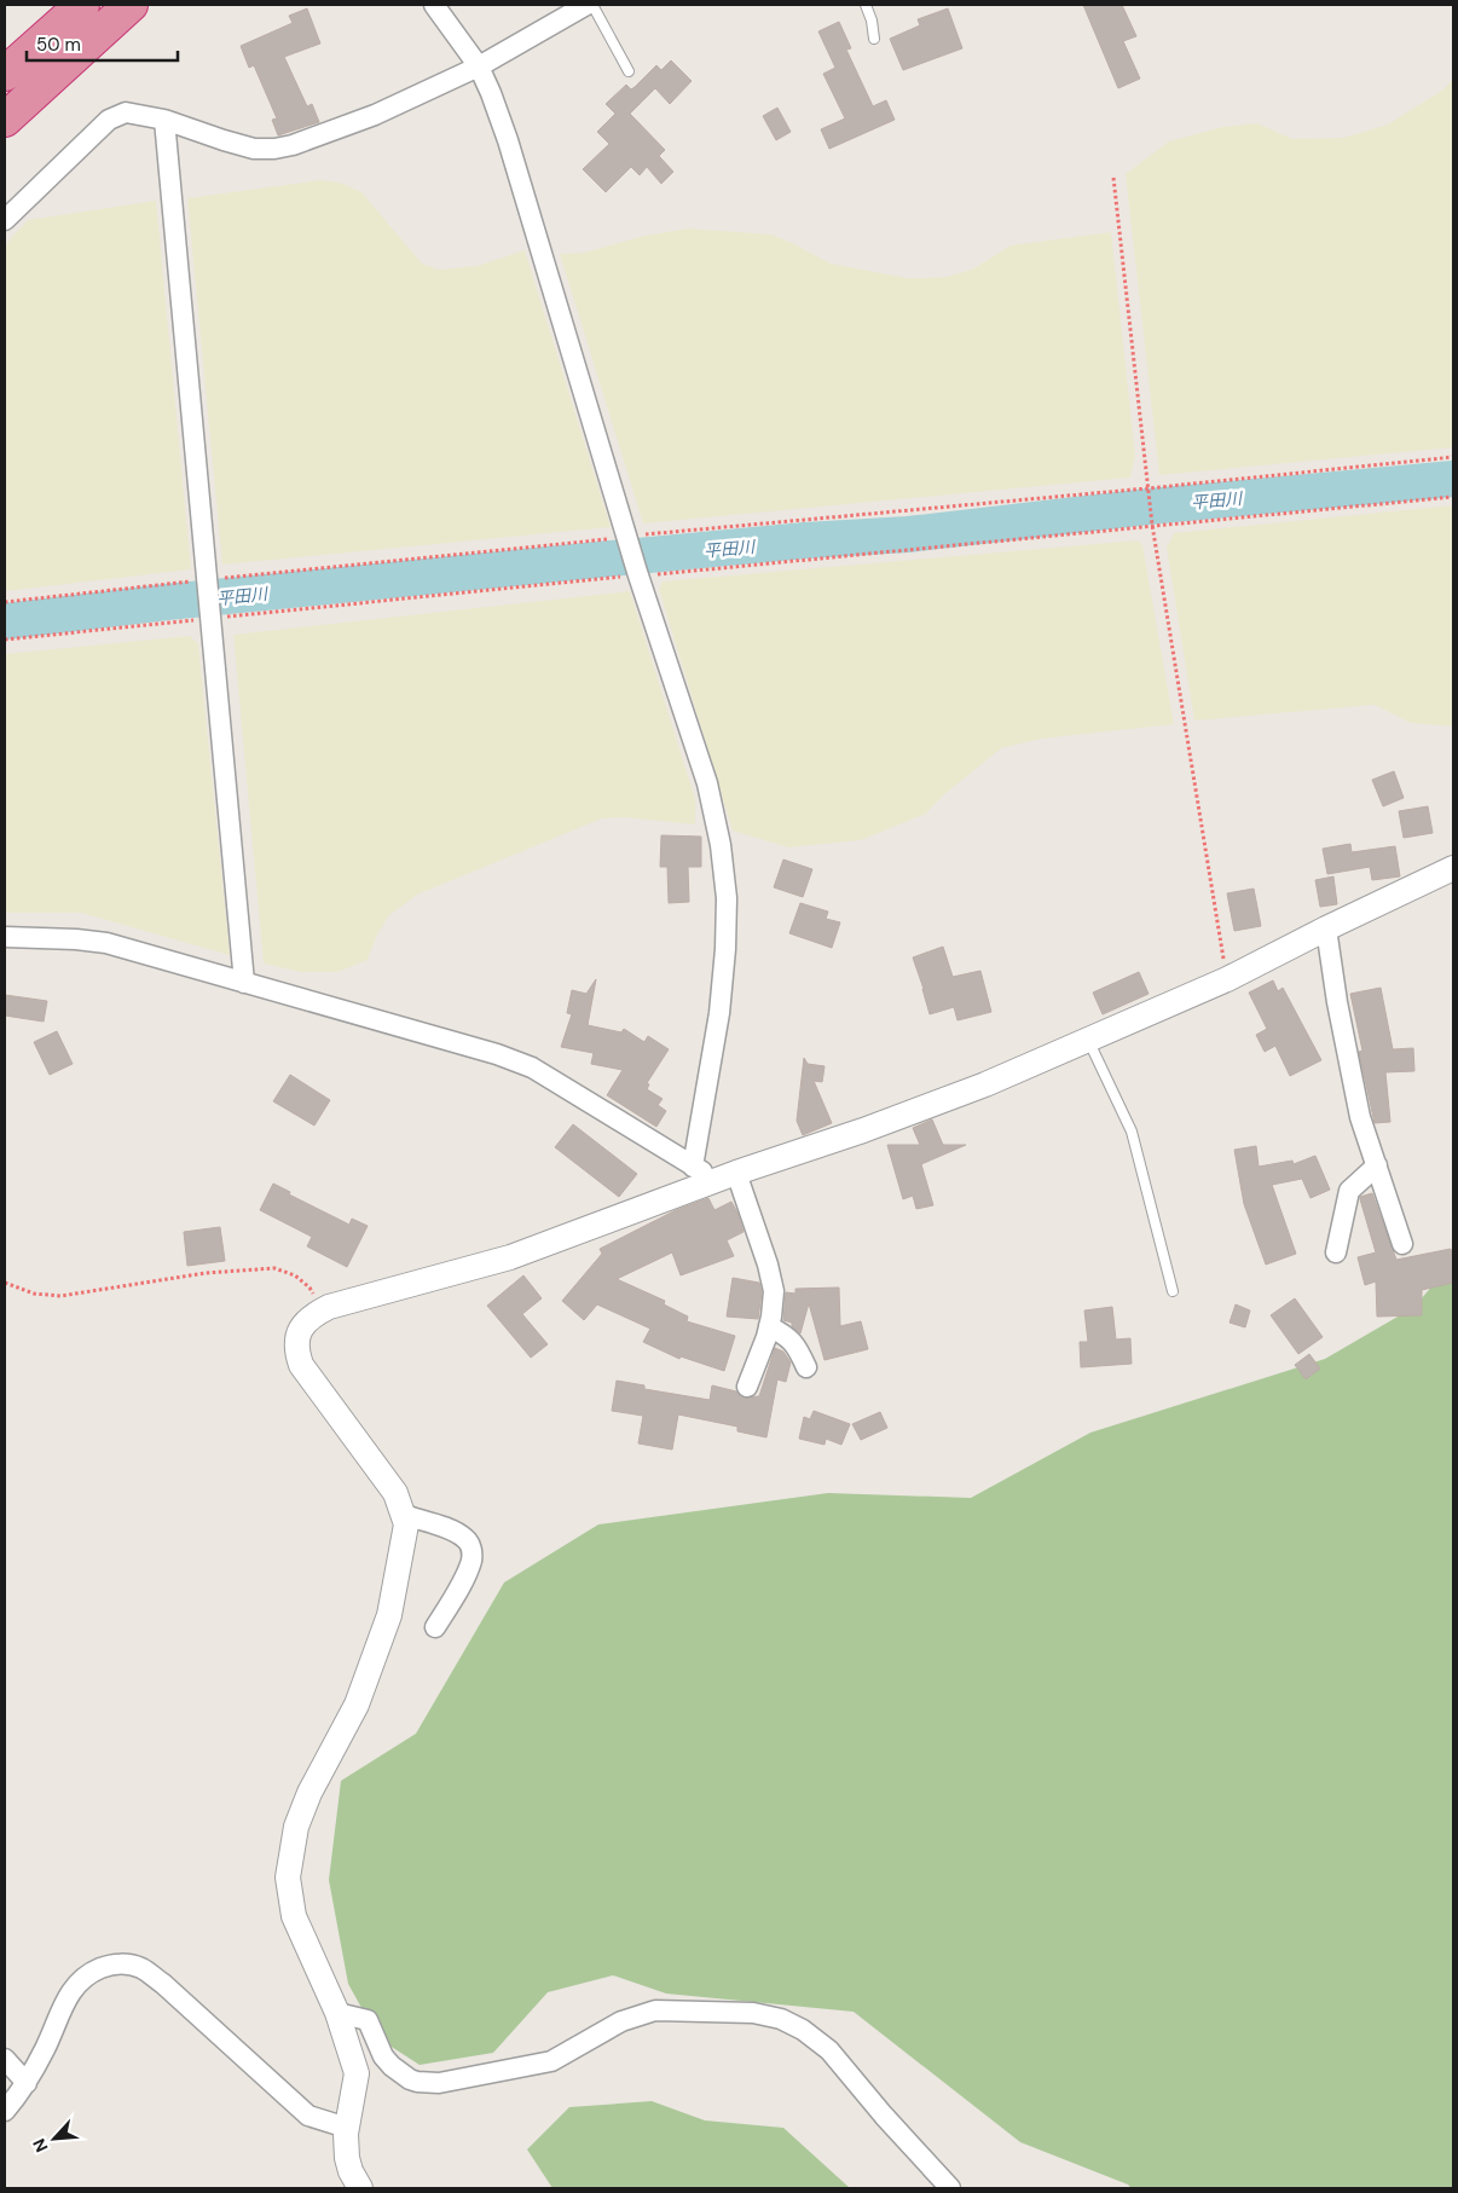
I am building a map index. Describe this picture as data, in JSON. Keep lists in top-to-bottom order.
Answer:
{
  "water": ["平田川"],
  "scale_bar": "50 m",
  "north": "bottom left"
}
